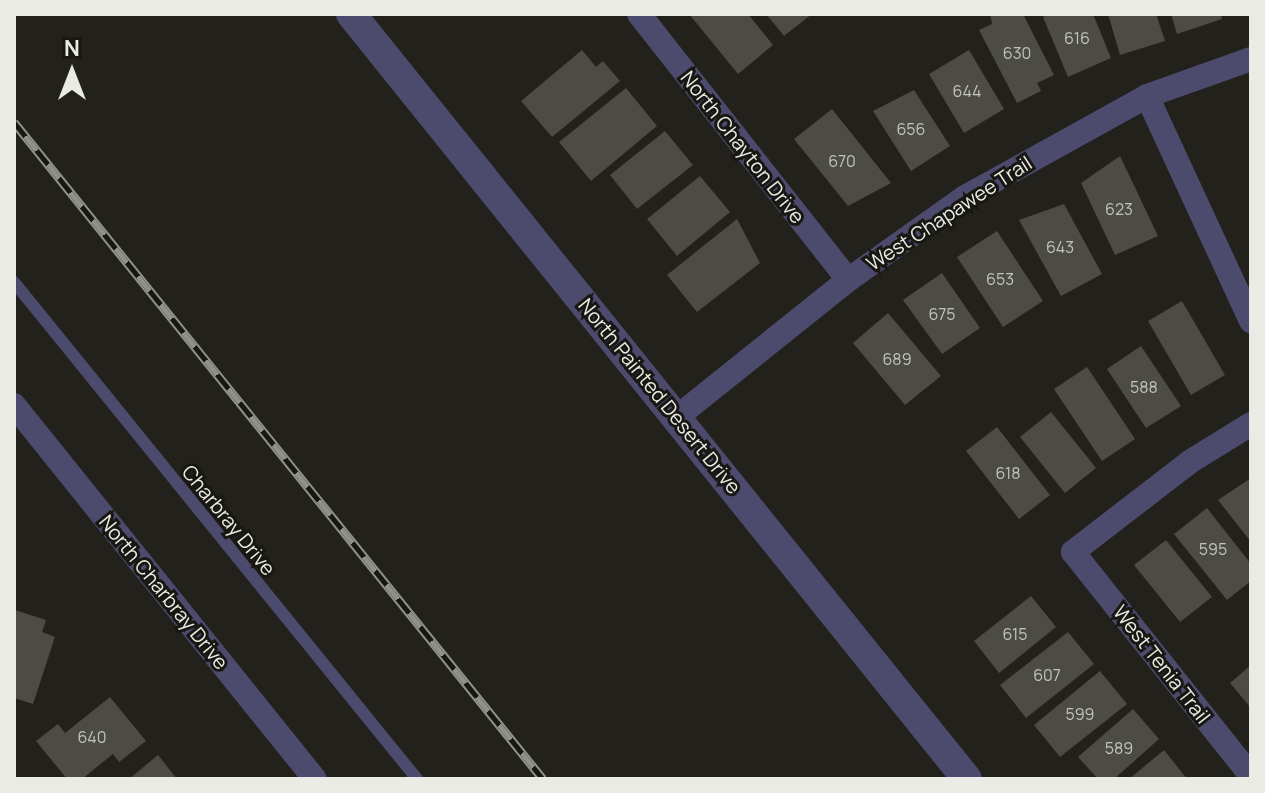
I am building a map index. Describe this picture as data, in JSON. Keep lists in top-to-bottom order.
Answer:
{
  "streets": {
    "street": [
      "North Chayton Drive",
      "West Chapawee Trail",
      "North Painted Desert Drive",
      "North Charbray Drive",
      "West Tenia Trail"
    ],
    "lane": ["Charbray Drive"]
  },
  "crossings": [
    ["North Chayton Drive", "West Chapawee Trail"],
    ["West Chapawee Trail", "North Painted Desert Drive"]
  ],
  "house_numbers": [
    "616",
    "630",
    "644",
    "656",
    "670",
    "623",
    "643",
    "653",
    "675",
    "689",
    "588",
    "618",
    "595",
    "615",
    "607",
    "599",
    "640",
    "589"
  ],
  "north": "top"
}
